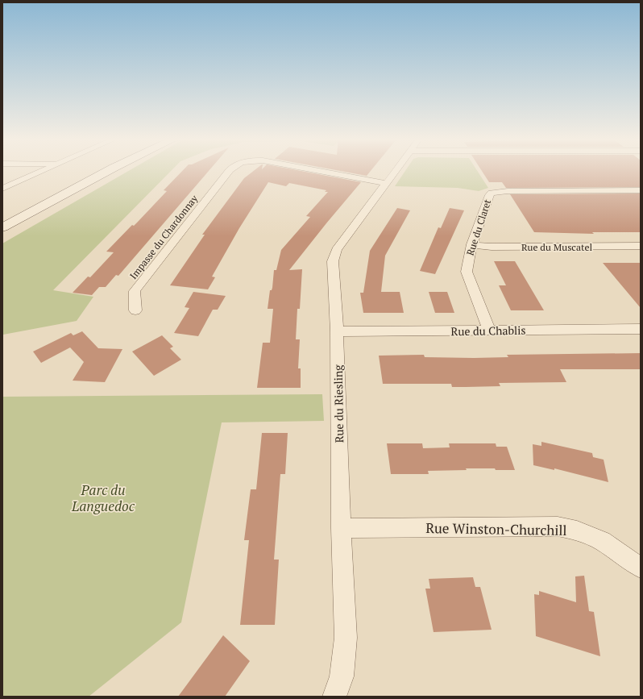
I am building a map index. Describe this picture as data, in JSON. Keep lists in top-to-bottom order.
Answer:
{
  "streets": {
    "street": [
      "Rue du Claret",
      "Impasse du Chardonnay",
      "Rue du Muscatel",
      "Rue du Chablis",
      "Rue du Riesling",
      "Rue Winston-Churchill"
    ]
  },
  "crossings": [
    ["Rue du Claret", "Rue du Muscatel"],
    ["Rue du Claret", "Rue du Chablis"],
    ["Impasse du Chardonnay", "Rue du Riesling"],
    ["Rue du Chablis", "Rue du Riesling"],
    ["Rue du Riesling", "Rue Winston-Churchill"]
  ],
  "parks": ["Parc du Languedoc"]
}
